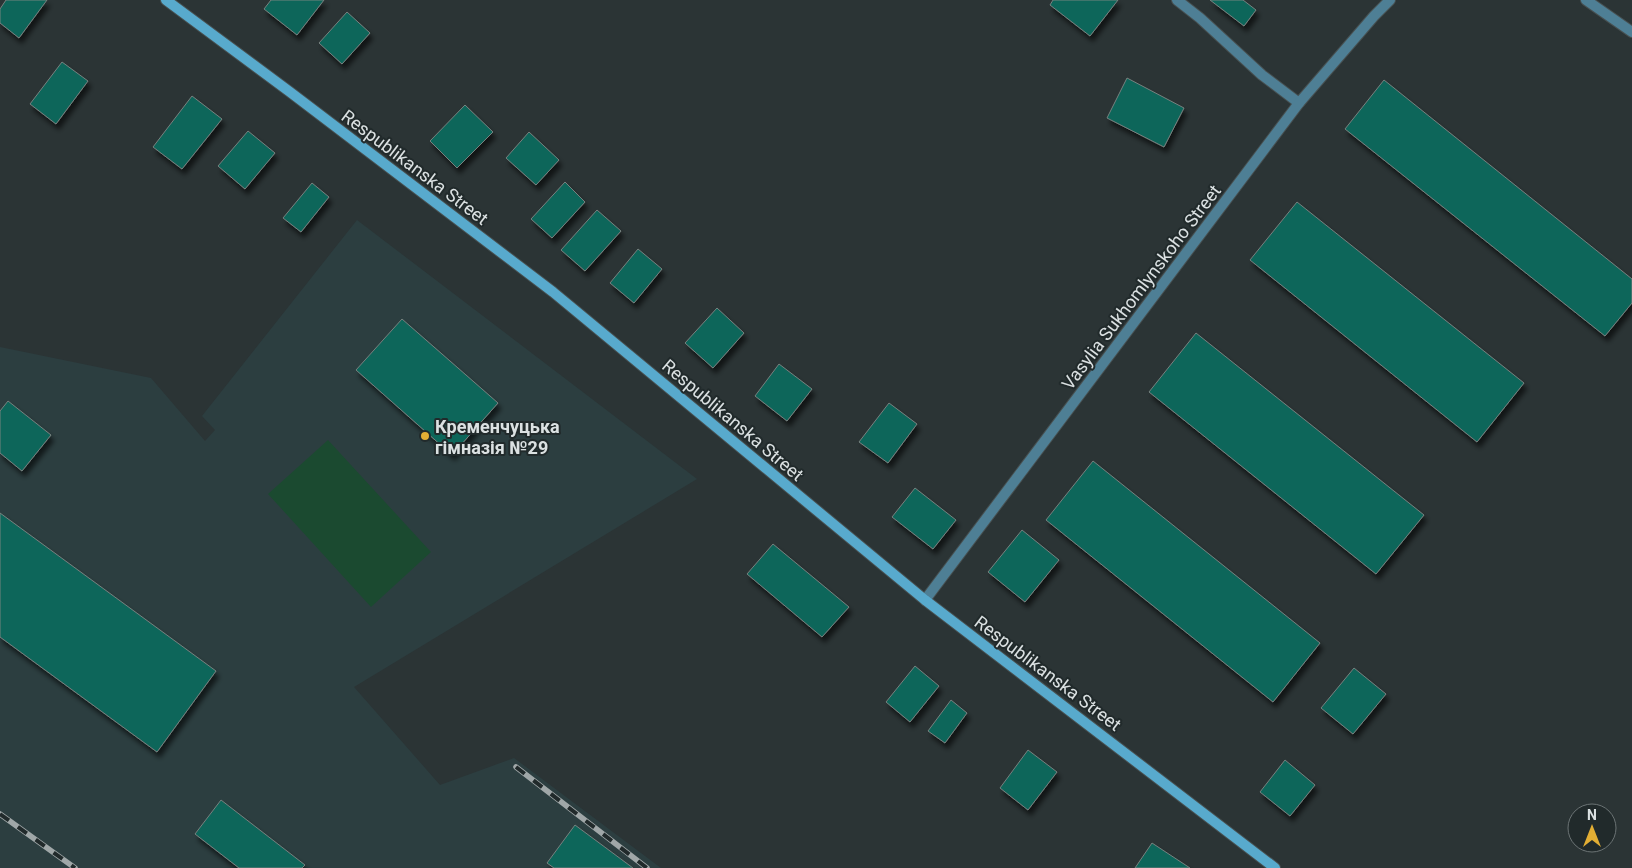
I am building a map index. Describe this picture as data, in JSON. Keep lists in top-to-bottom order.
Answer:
{
  "streets": {
    "main road": ["Respublikanska Street"],
    "street": ["Vasylia Sukhomlynskoho Street"]
  },
  "crossings": [
    ["Respublikanska Street", "Vasylia Sukhomlynskoho Street"]
  ],
  "places": ["Кременчуцька гімназія №29"],
  "north": "top"
}
